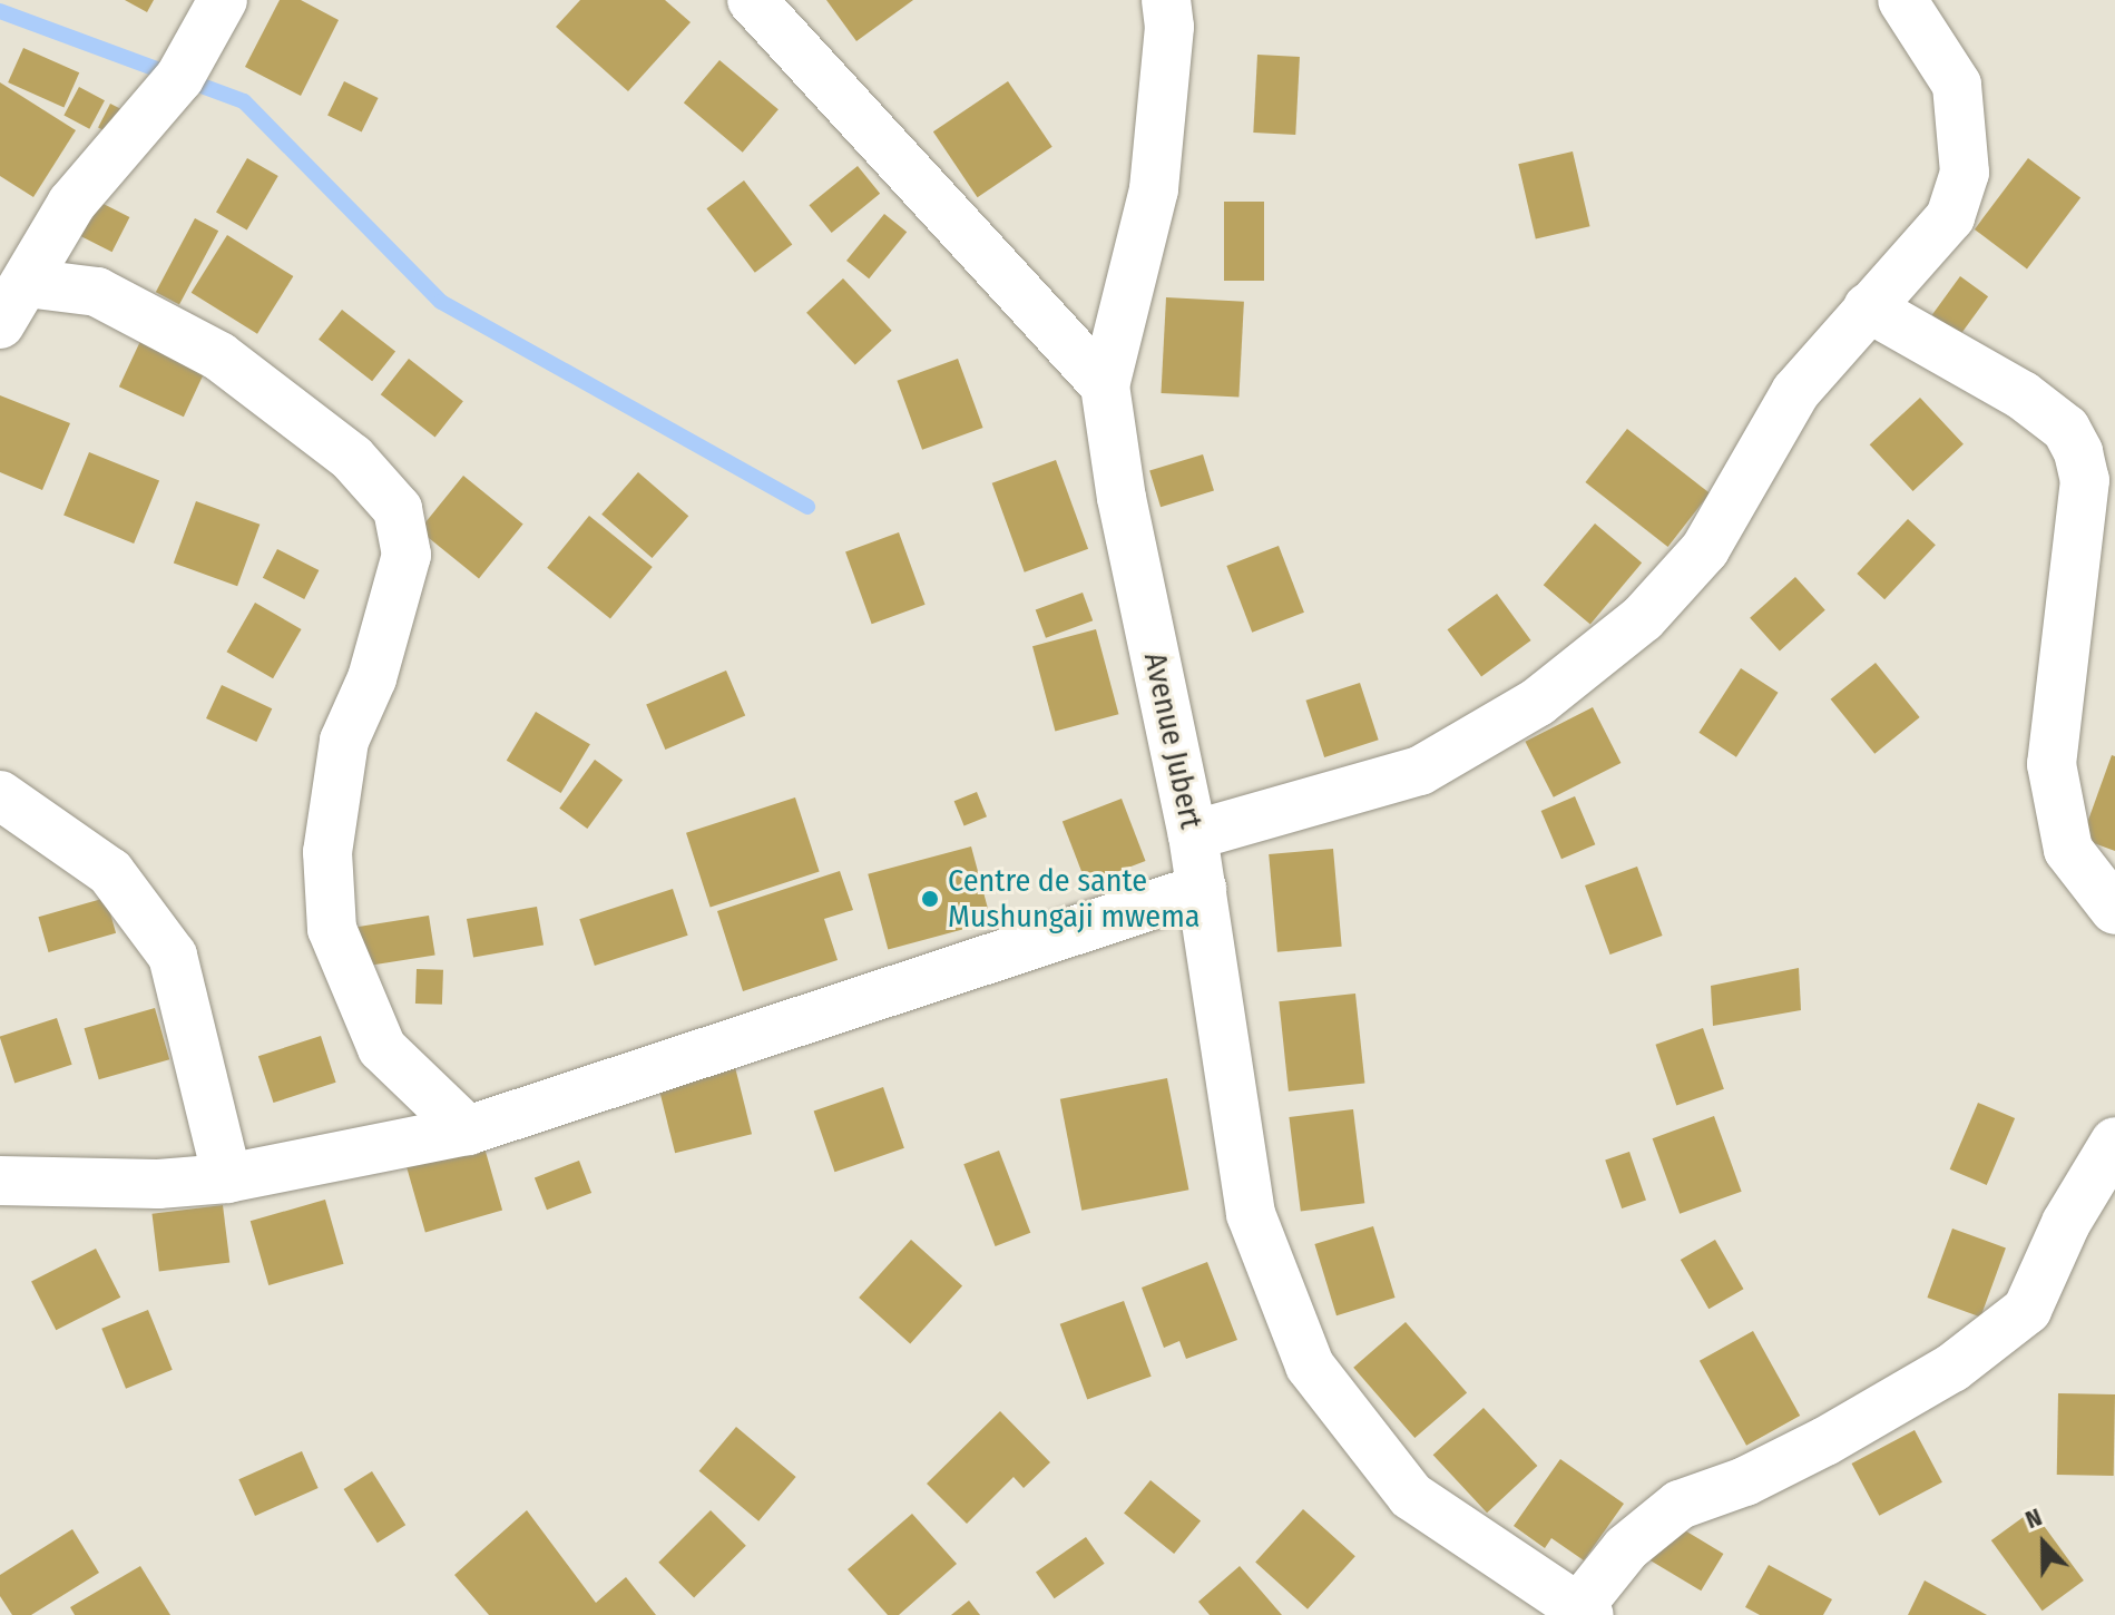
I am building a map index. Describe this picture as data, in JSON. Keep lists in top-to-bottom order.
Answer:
{
  "streets": {
    "street": ["Avenue Jubert"]
  },
  "places": ["Centre de sante Mushungaji mwema"],
  "north": "top"
}
